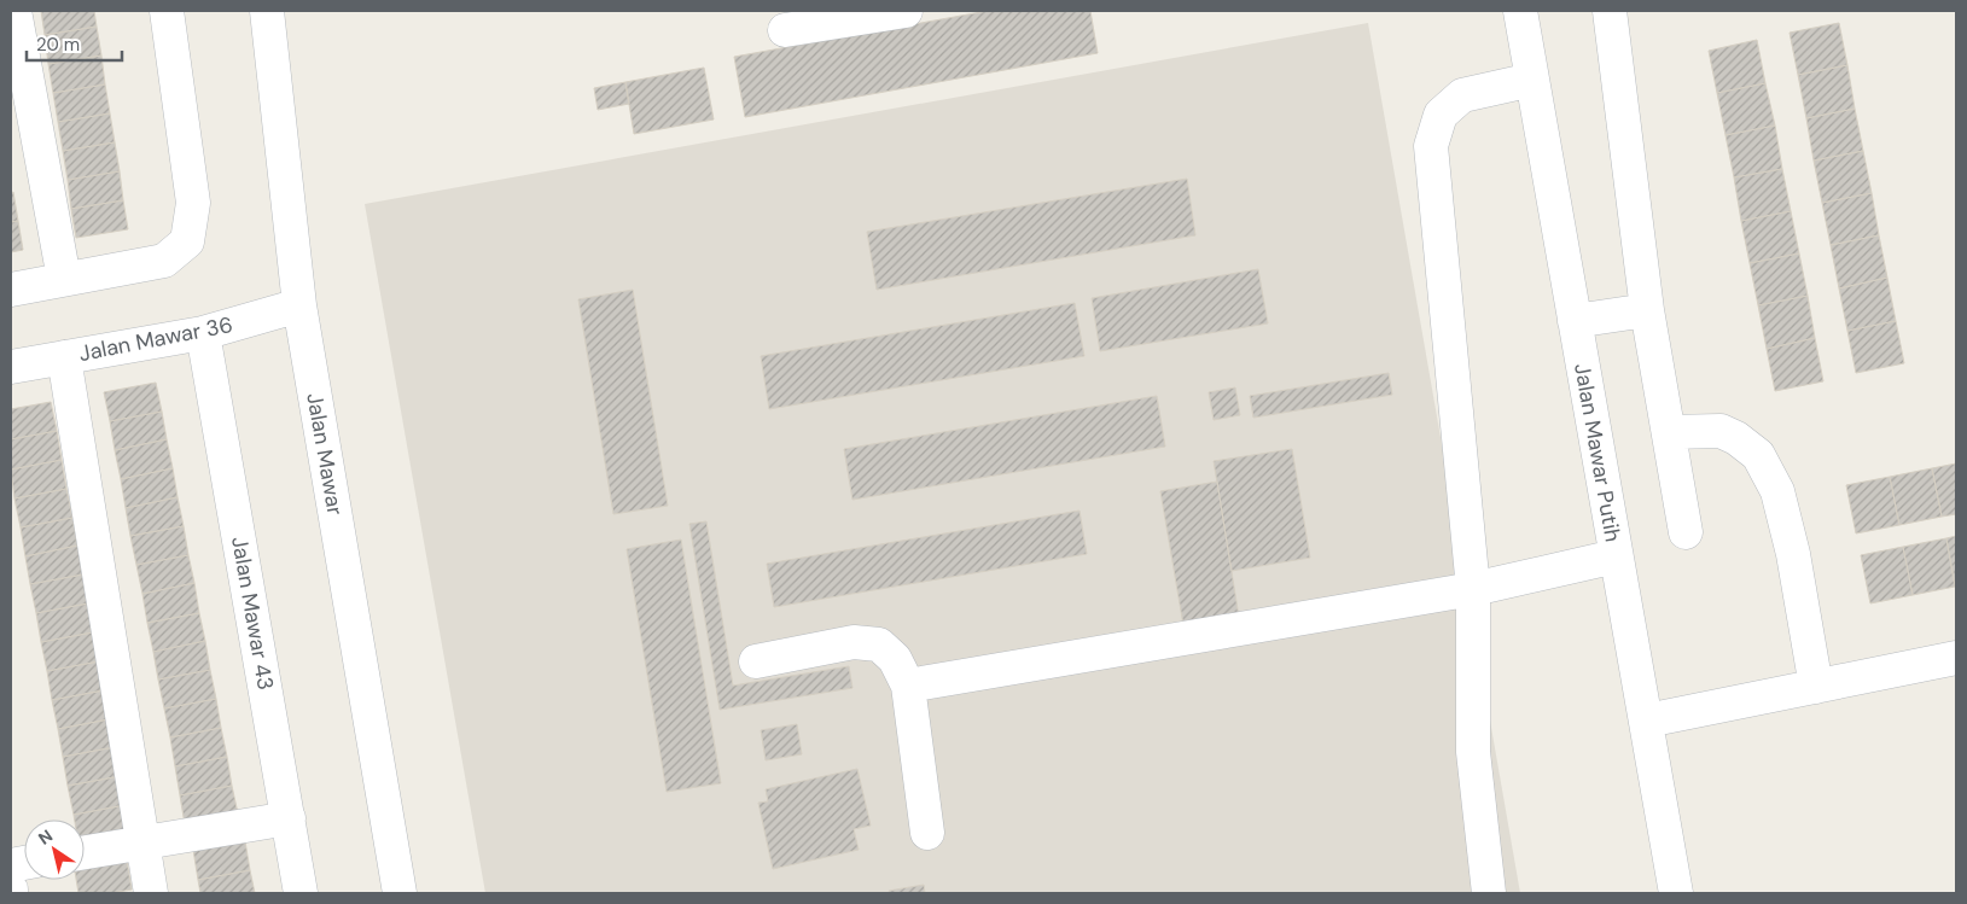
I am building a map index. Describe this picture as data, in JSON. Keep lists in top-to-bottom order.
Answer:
{
  "streets": {
    "street": [
      "Jalan Mawar 36",
      "Jalan Mawar Putih",
      "Jalan Mawar",
      "Jalan Mawar 43"
    ]
  },
  "crossings": [
    ["Jalan Mawar 36", "Jalan Mawar"],
    ["Jalan Mawar 36", "Jalan Mawar 43"]
  ],
  "scale_bar": "20 m",
  "north": "top left"
}
